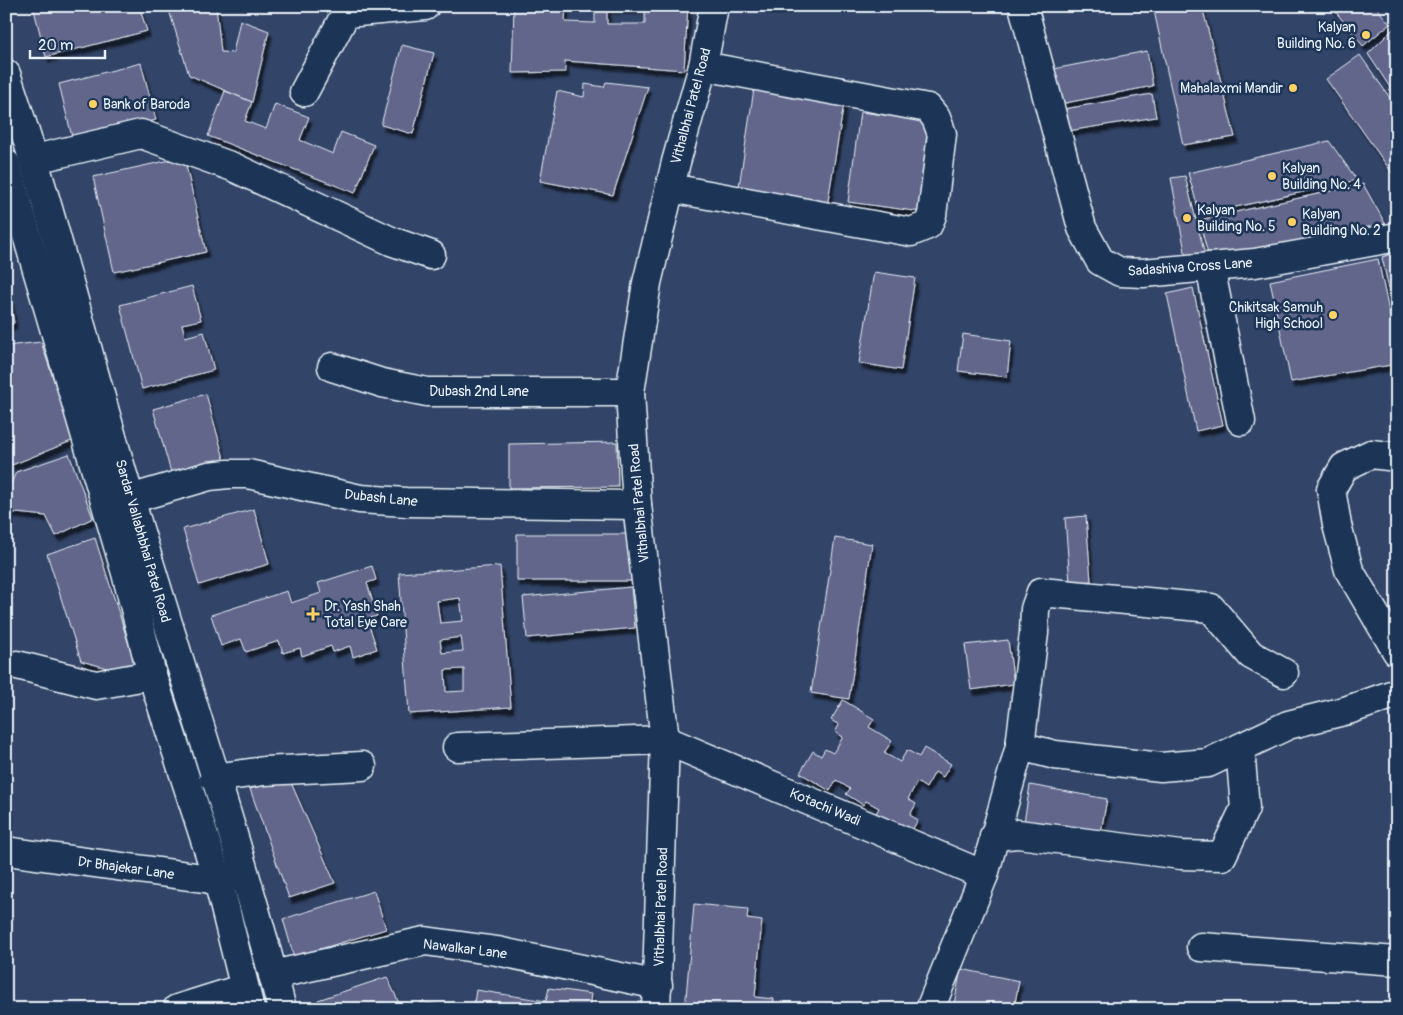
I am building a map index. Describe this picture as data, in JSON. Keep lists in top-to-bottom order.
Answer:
{
  "streets": {
    "street": [
      "Vithalbhai Patel Road",
      "Sadashiva Cross Lane",
      "Dubash 2nd Lane",
      "Dubash Lane",
      "Sardar Vallabhbhai Patel Road",
      "Kotachi Wadi",
      "Dr Bhajekar Lane",
      "Nawalkar Lane"
    ]
  },
  "crossings": [
    ["Vithalbhai Patel Road", "Dubash 2nd Lane"],
    ["Vithalbhai Patel Road", "Dubash Lane"],
    ["Vithalbhai Patel Road", "Kotachi Wadi"],
    ["Vithalbhai Patel Road", "Nawalkar Lane"],
    ["Dubash Lane", "Sardar Vallabhbhai Patel Road"],
    ["Sardar Vallabhbhai Patel Road", "Dr Bhajekar Lane"],
    ["Sardar Vallabhbhai Patel Road", "Nawalkar Lane"]
  ],
  "places": {
    "other": [
      "Kalyan Building No. 6",
      "Mahalaxmi Mandir",
      "Bank of Baroda",
      "Kalyan Building No. 4",
      "Kalyan Building No. 5",
      "Kalyan Building No. 2",
      "Chikitsak Samuh High School"
    ],
    "health": ["Dr. Yash Shah Total Eye Care"]
  },
  "scale_bar": "20 m"
}
